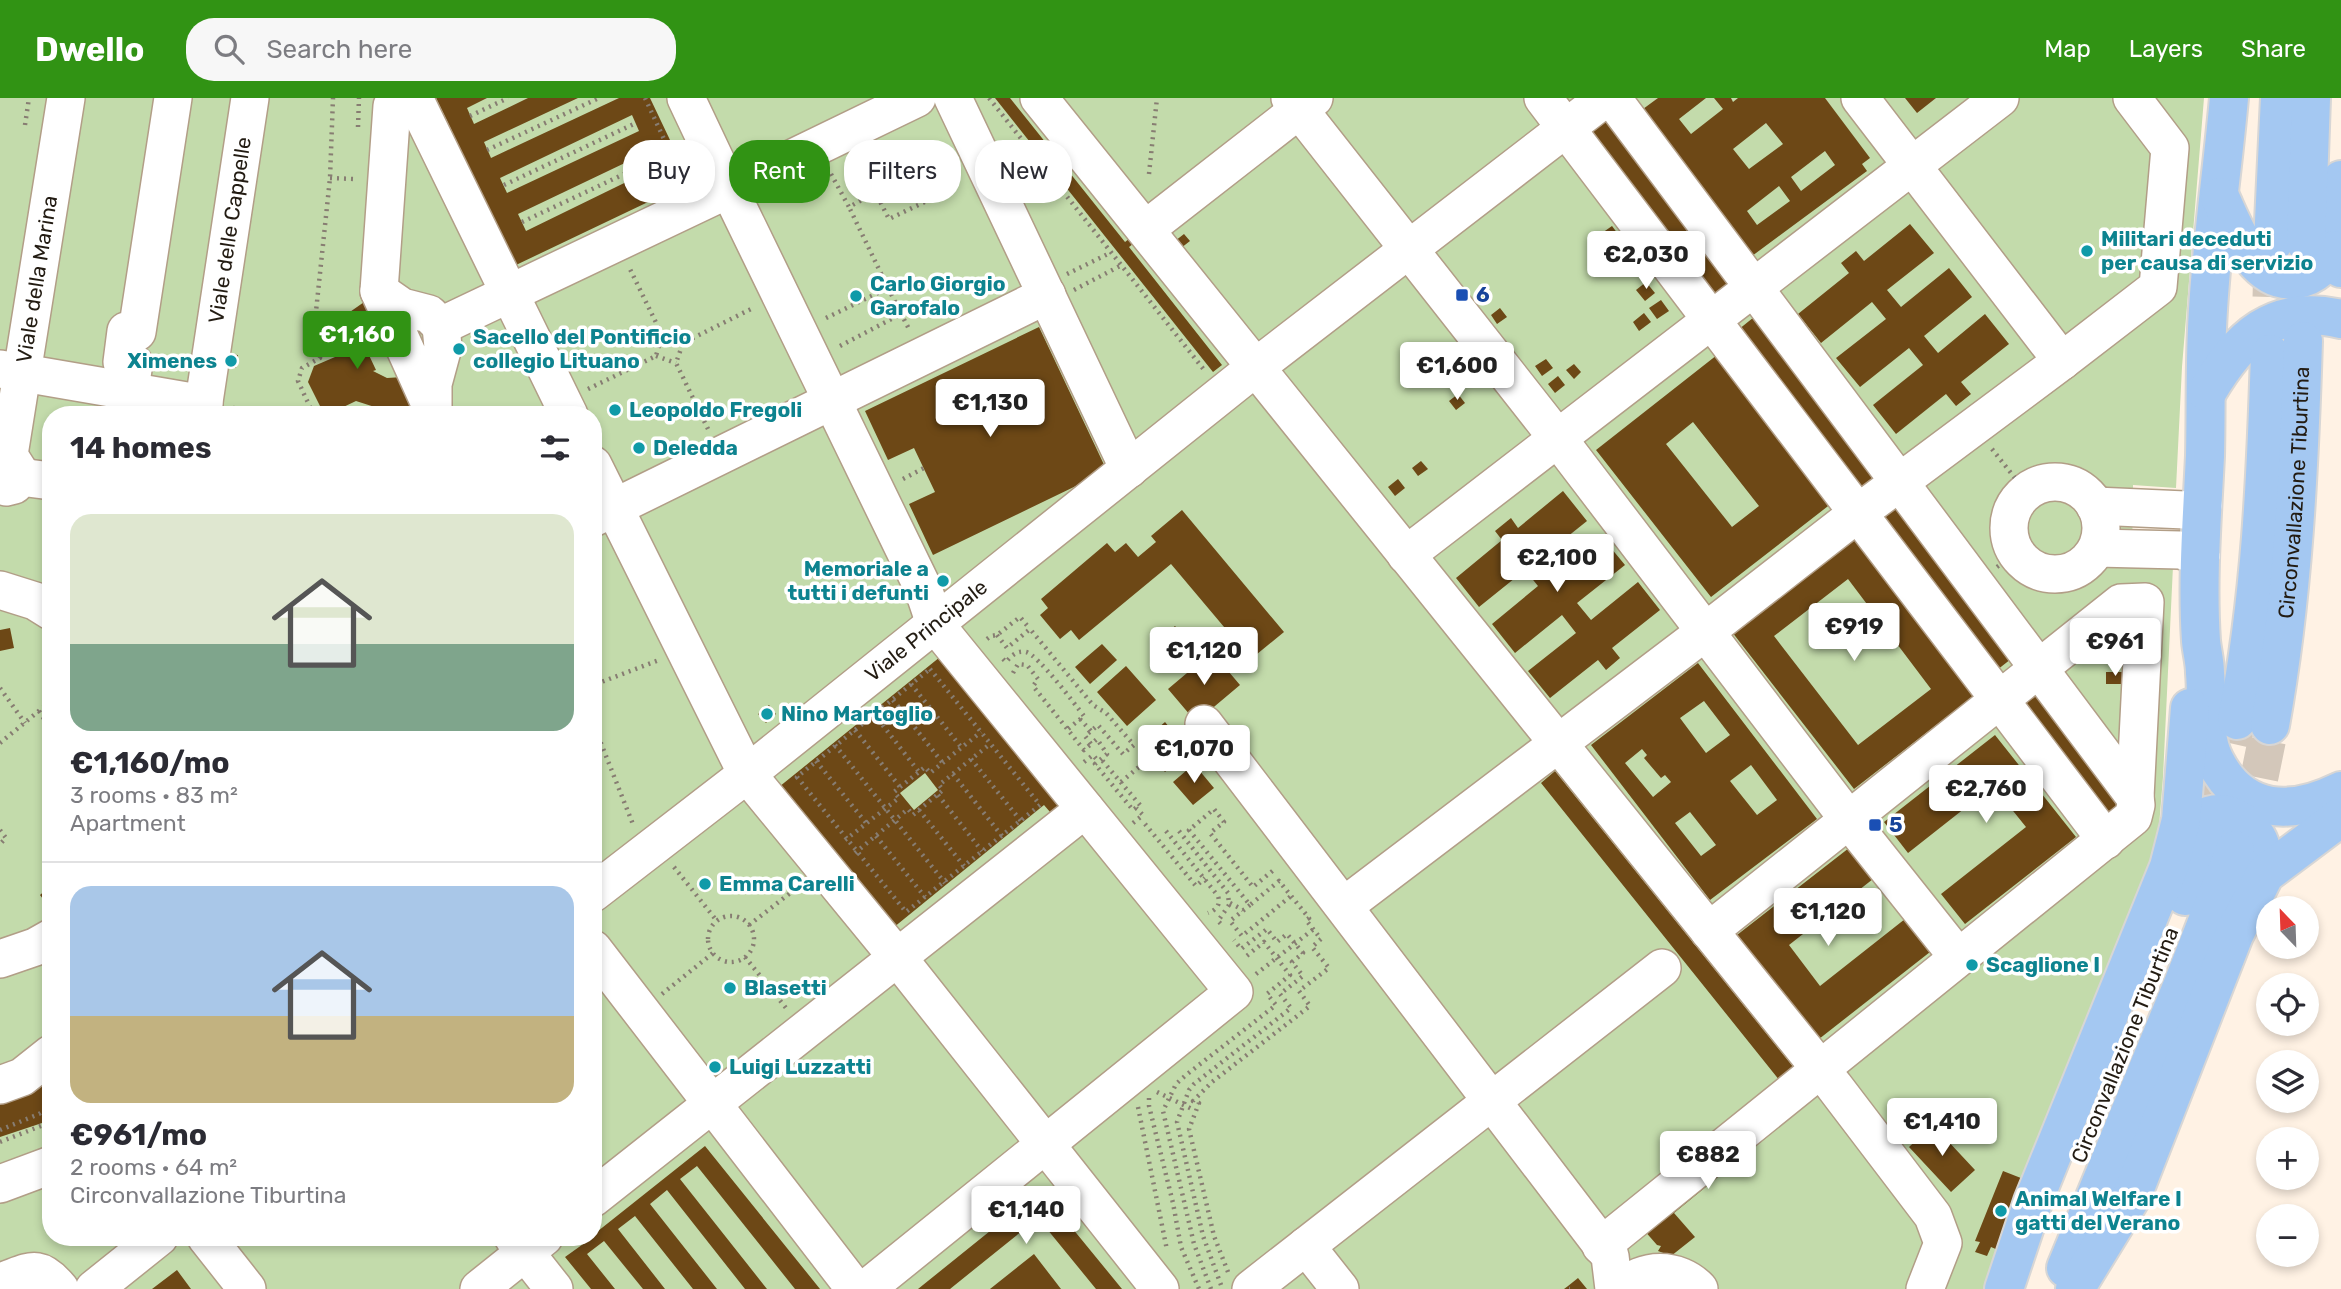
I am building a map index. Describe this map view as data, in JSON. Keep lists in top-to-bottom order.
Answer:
{
  "streets": {
    "highway": ["Circonvallazione Tiburtina"],
    "lane": ["Viale delle Cappelle", "Viale della Marina", "Viale Principale"]
  },
  "places": {
    "other": [
      "Militari deceduti per causa di servizio",
      "Carlo Giorgio Garofalo",
      "Sacello del Pontificio collegio Lituano",
      "Ximenes",
      "Leopoldo Fregoli",
      "Deledda",
      "Memoriale a tutti i defunti",
      "Nino Martoglio",
      "Emma Carelli",
      "Scaglione I",
      "Blasetti",
      "Luigi Luzzatti",
      "Animal Welfare I gatti del Verano"
    ],
    "transit": ["6", "5"]
  },
  "north": "top left",
  "page": {
    "header": "Dwello",
    "search": "Search here",
    "nav": ["Map", "Layers", "Share"],
    "chip": [
      "Buy",
      "Rent",
      "Filters",
      "New"
    ],
    "price": [
      "€2,030",
      "€1,160",
      "€1,600",
      "€1,130",
      "€2,100",
      "€919",
      "€961",
      "€1,120",
      "€1,070",
      "€2,760",
      "€1,120",
      "€1,410",
      "€882",
      "€1,140"
    ],
    "heading": "14 homes",
    "list": [
      {
        "name": "€1,160/mo",
        "note": "3 rooms · 83 m² · Apartment"
      },
      {
        "name": "€961/mo",
        "note": "2 rooms · 64 m² · Circonvallazione Tiburtina"
      }
    ],
    "map_buttons": ["+", "−"]
  }
}
